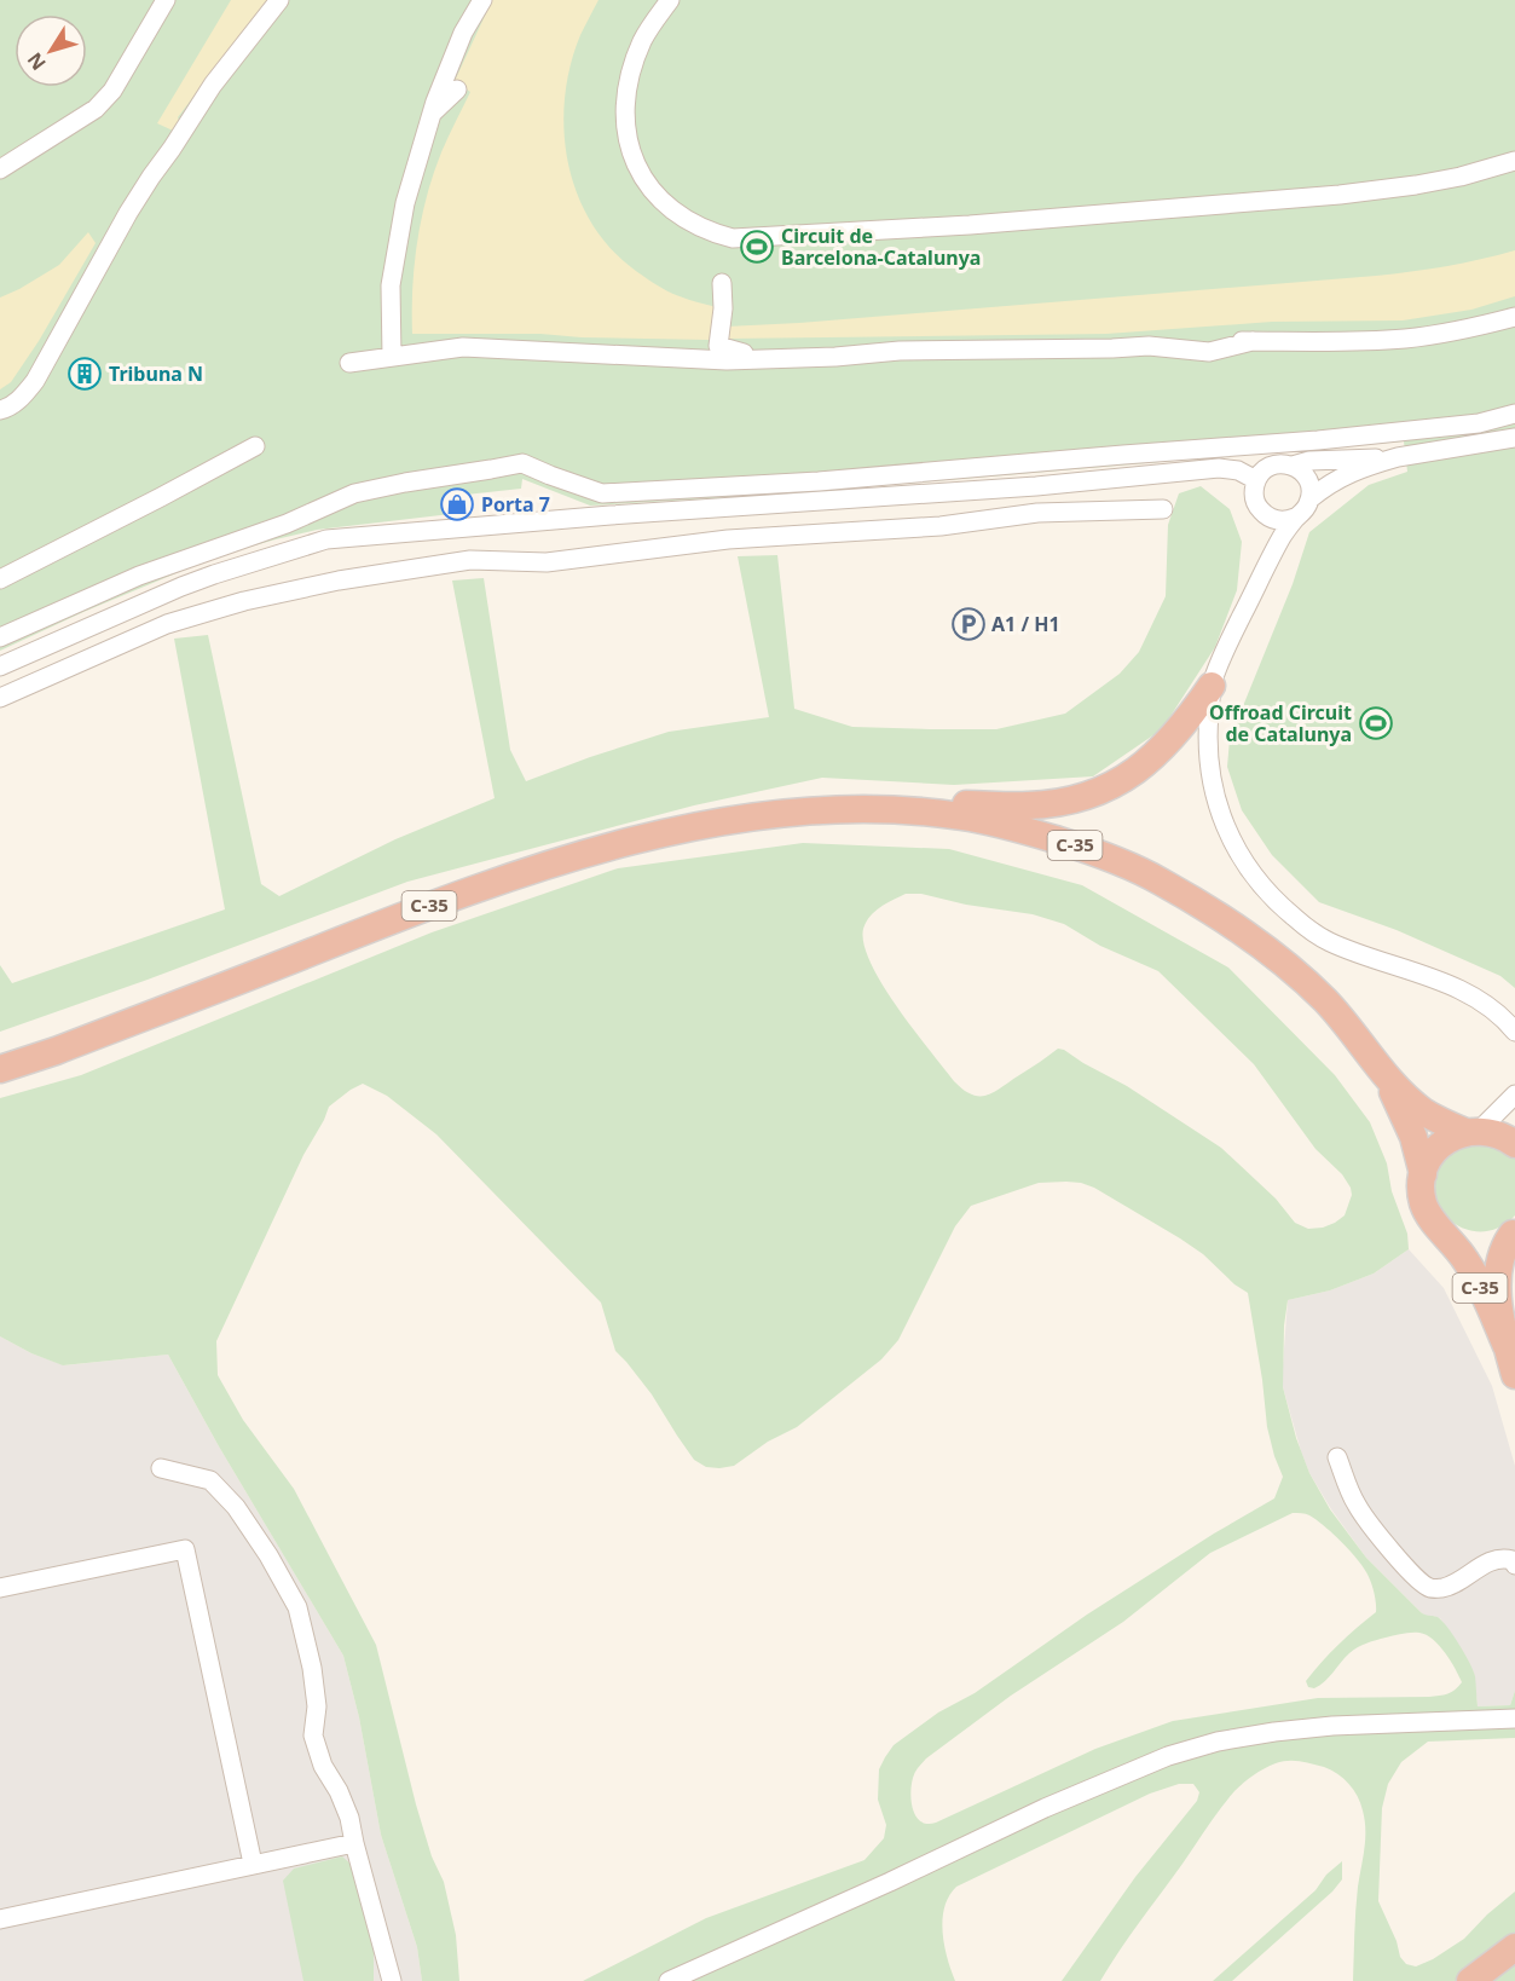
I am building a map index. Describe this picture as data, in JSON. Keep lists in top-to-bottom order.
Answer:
{
  "streets": {
    "highway": ["C-35"]
  },
  "places": {
    "sports": ["Circuit de Barcelona-Catalunya", "Offroad Circuit de Catalunya"],
    "building": ["Tribuna N"],
    "shop": ["Porta 7"],
    "parking": ["A1 / H1"]
  },
  "north": "bottom left"
}
